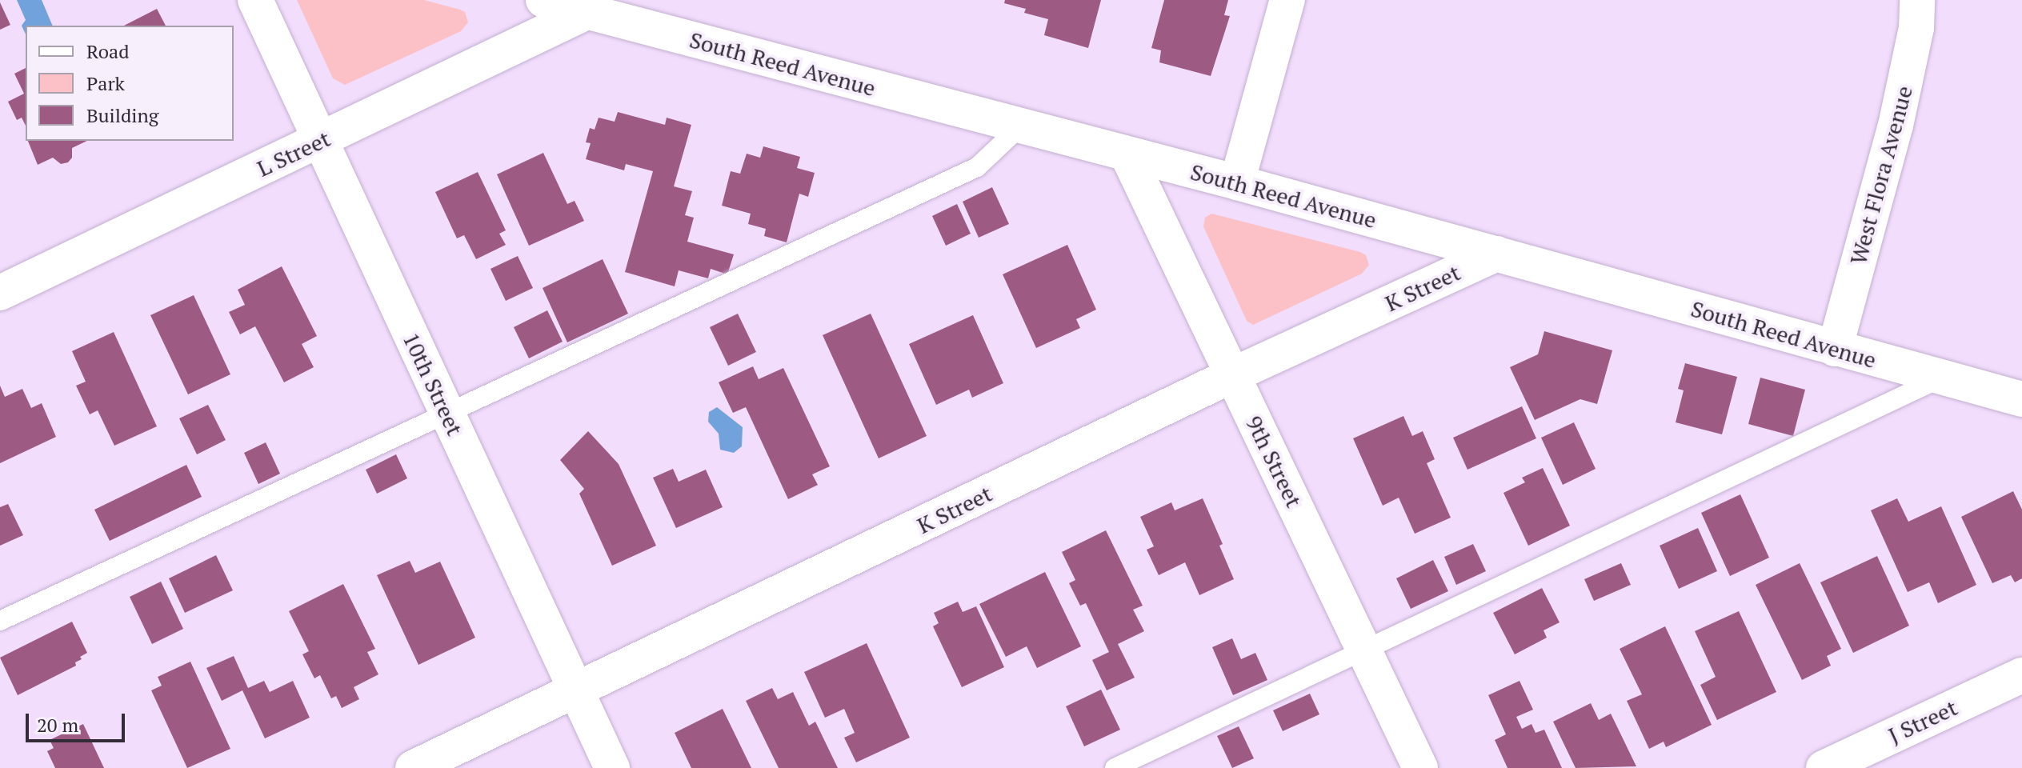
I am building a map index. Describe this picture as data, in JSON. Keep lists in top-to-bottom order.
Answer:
{
  "streets": {
    "street": [
      "South Reed Avenue",
      "L Street",
      "West Flora Avenue",
      "K Street",
      "10th Street",
      "9th Street",
      "J Street"
    ]
  },
  "crossings": [
    ["South Reed Avenue", "L Street"],
    ["South Reed Avenue", "West Flora Avenue"],
    ["South Reed Avenue", "K Street"],
    ["South Reed Avenue", "9th Street"],
    ["L Street", "10th Street"],
    ["K Street", "10th Street"],
    ["K Street", "9th Street"]
  ],
  "legend": ["Road", "Park", "Building"],
  "scale_bar": "20 m"
}
